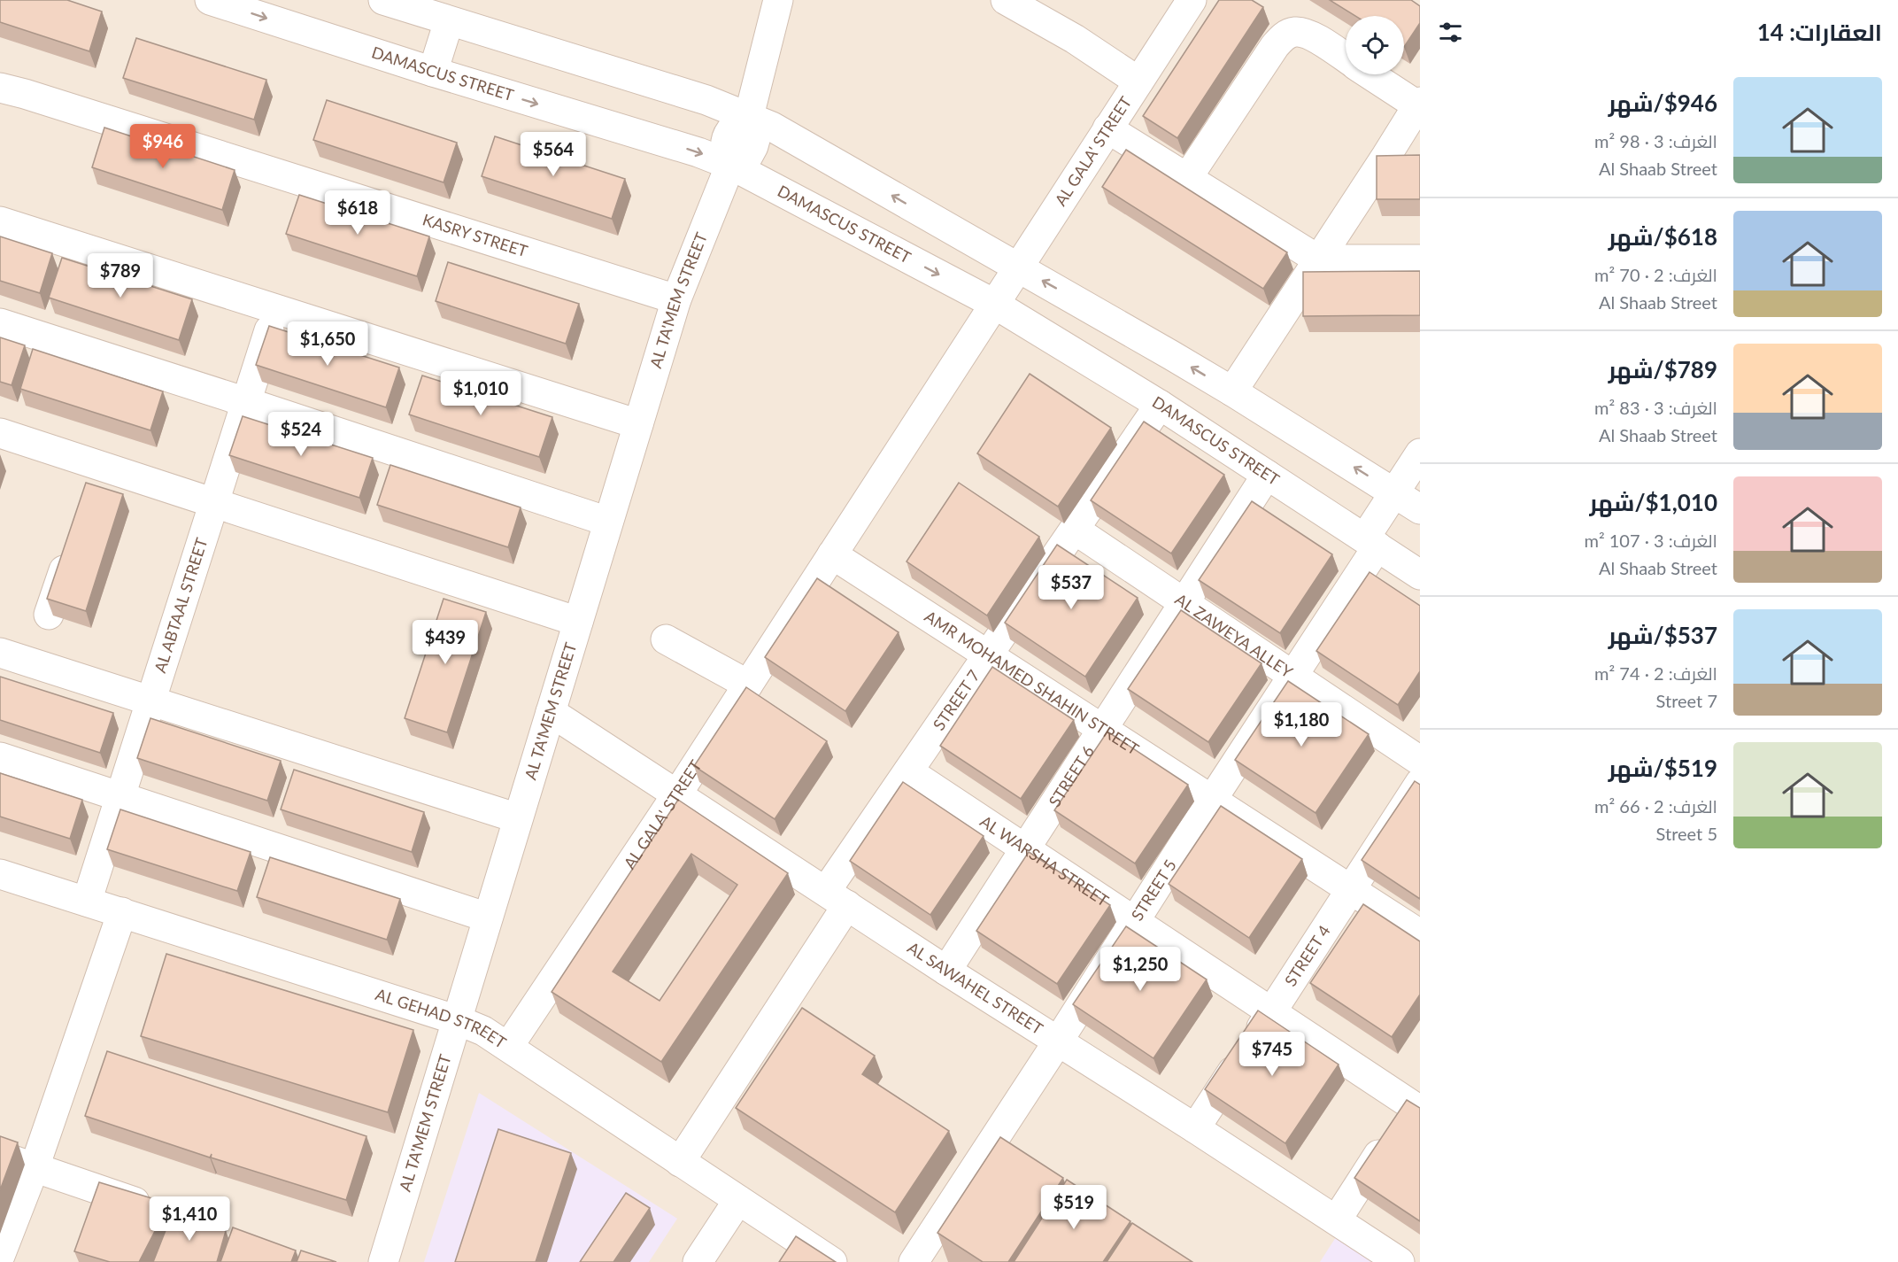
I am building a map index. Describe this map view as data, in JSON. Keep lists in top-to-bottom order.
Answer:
{
  "streets": {
    "street": [
      "DAMASCUS STREET",
      "AL GALA' STREET",
      "KASRY STREET",
      "AL TA'MEM STREET",
      "AL ABTAAL STREET",
      "AL ZAWEYA ALLEY",
      "AMR MOHAMED SHAHIN STREET",
      "STREET 7",
      "STREET 6",
      "AL WARSHA STREET",
      "STREET 5",
      "STREET 4",
      "AL SAWAHEL STREET",
      "AL GEHAD STREET"
    ]
  },
  "crossings": [
    ["DAMASCUS STREET", "AL GALA' STREET"],
    ["DAMASCUS STREET", "AL TA'MEM STREET"],
    ["DAMASCUS STREET", "STREET 7"],
    ["DAMASCUS STREET", "STREET 6"],
    ["DAMASCUS STREET", "STREET 5"],
    ["AL GALA' STREET", "AMR MOHAMED SHAHIN STREET"],
    ["AL GALA' STREET", "AL SAWAHEL STREET"],
    ["AL GALA' STREET", "AL GEHAD STREET"],
    ["KASRY STREET", "AL TA'MEM STREET"],
    ["AL TA'MEM STREET", "AL SAWAHEL STREET"],
    ["AL TA'MEM STREET", "AL GEHAD STREET"],
    ["AL ABTAAL STREET", "AL GEHAD STREET"],
    ["AL ZAWEYA ALLEY", "STREET 7"],
    ["AL ZAWEYA ALLEY", "STREET 6"],
    ["AL ZAWEYA ALLEY", "STREET 5"],
    ["AMR MOHAMED SHAHIN STREET", "STREET 7"],
    ["AMR MOHAMED SHAHIN STREET", "STREET 6"],
    ["AMR MOHAMED SHAHIN STREET", "STREET 5"],
    ["AMR MOHAMED SHAHIN STREET", "STREET 4"],
    ["STREET 7", "AL WARSHA STREET"],
    ["STREET 7", "AL SAWAHEL STREET"],
    ["STREET 7", "AL GEHAD STREET"],
    ["STREET 6", "AL WARSHA STREET"],
    ["STREET 6", "AL SAWAHEL STREET"],
    ["AL WARSHA STREET", "STREET 5"],
    ["AL WARSHA STREET", "STREET 4"],
    ["STREET 5", "AL SAWAHEL STREET"],
    ["STREET 4", "AL SAWAHEL STREET"]
  ],
  "page": {
    "heading": "العقارات: 14",
    "list": [
      {
        "name": "$946/شهر",
        "note": "الغرف: 3 · 98 m² · Al Shaab Street"
      },
      {
        "name": "$618/شهر",
        "note": "الغرف: 2 · 70 m² · Al Shaab Street"
      },
      {
        "name": "$789/شهر",
        "note": "الغرف: 3 · 83 m² · Al Shaab Street"
      },
      {
        "name": "$1,010/شهر",
        "note": "الغرف: 3 · 107 m² · Al Shaab Street"
      },
      {
        "name": "$537/شهر",
        "note": "الغرف: 2 · 74 m² · Street 7"
      },
      {
        "name": "$519/شهر",
        "note": "الغرف: 2 · 66 m² · Street 5"
      }
    ],
    "price": [
      "$946",
      "$564",
      "$618",
      "$789",
      "$1,650",
      "$1,010",
      "$524",
      "$537",
      "$439",
      "$1,180",
      "$1,250",
      "$745",
      "$519",
      "$1,410"
    ]
  }
}
